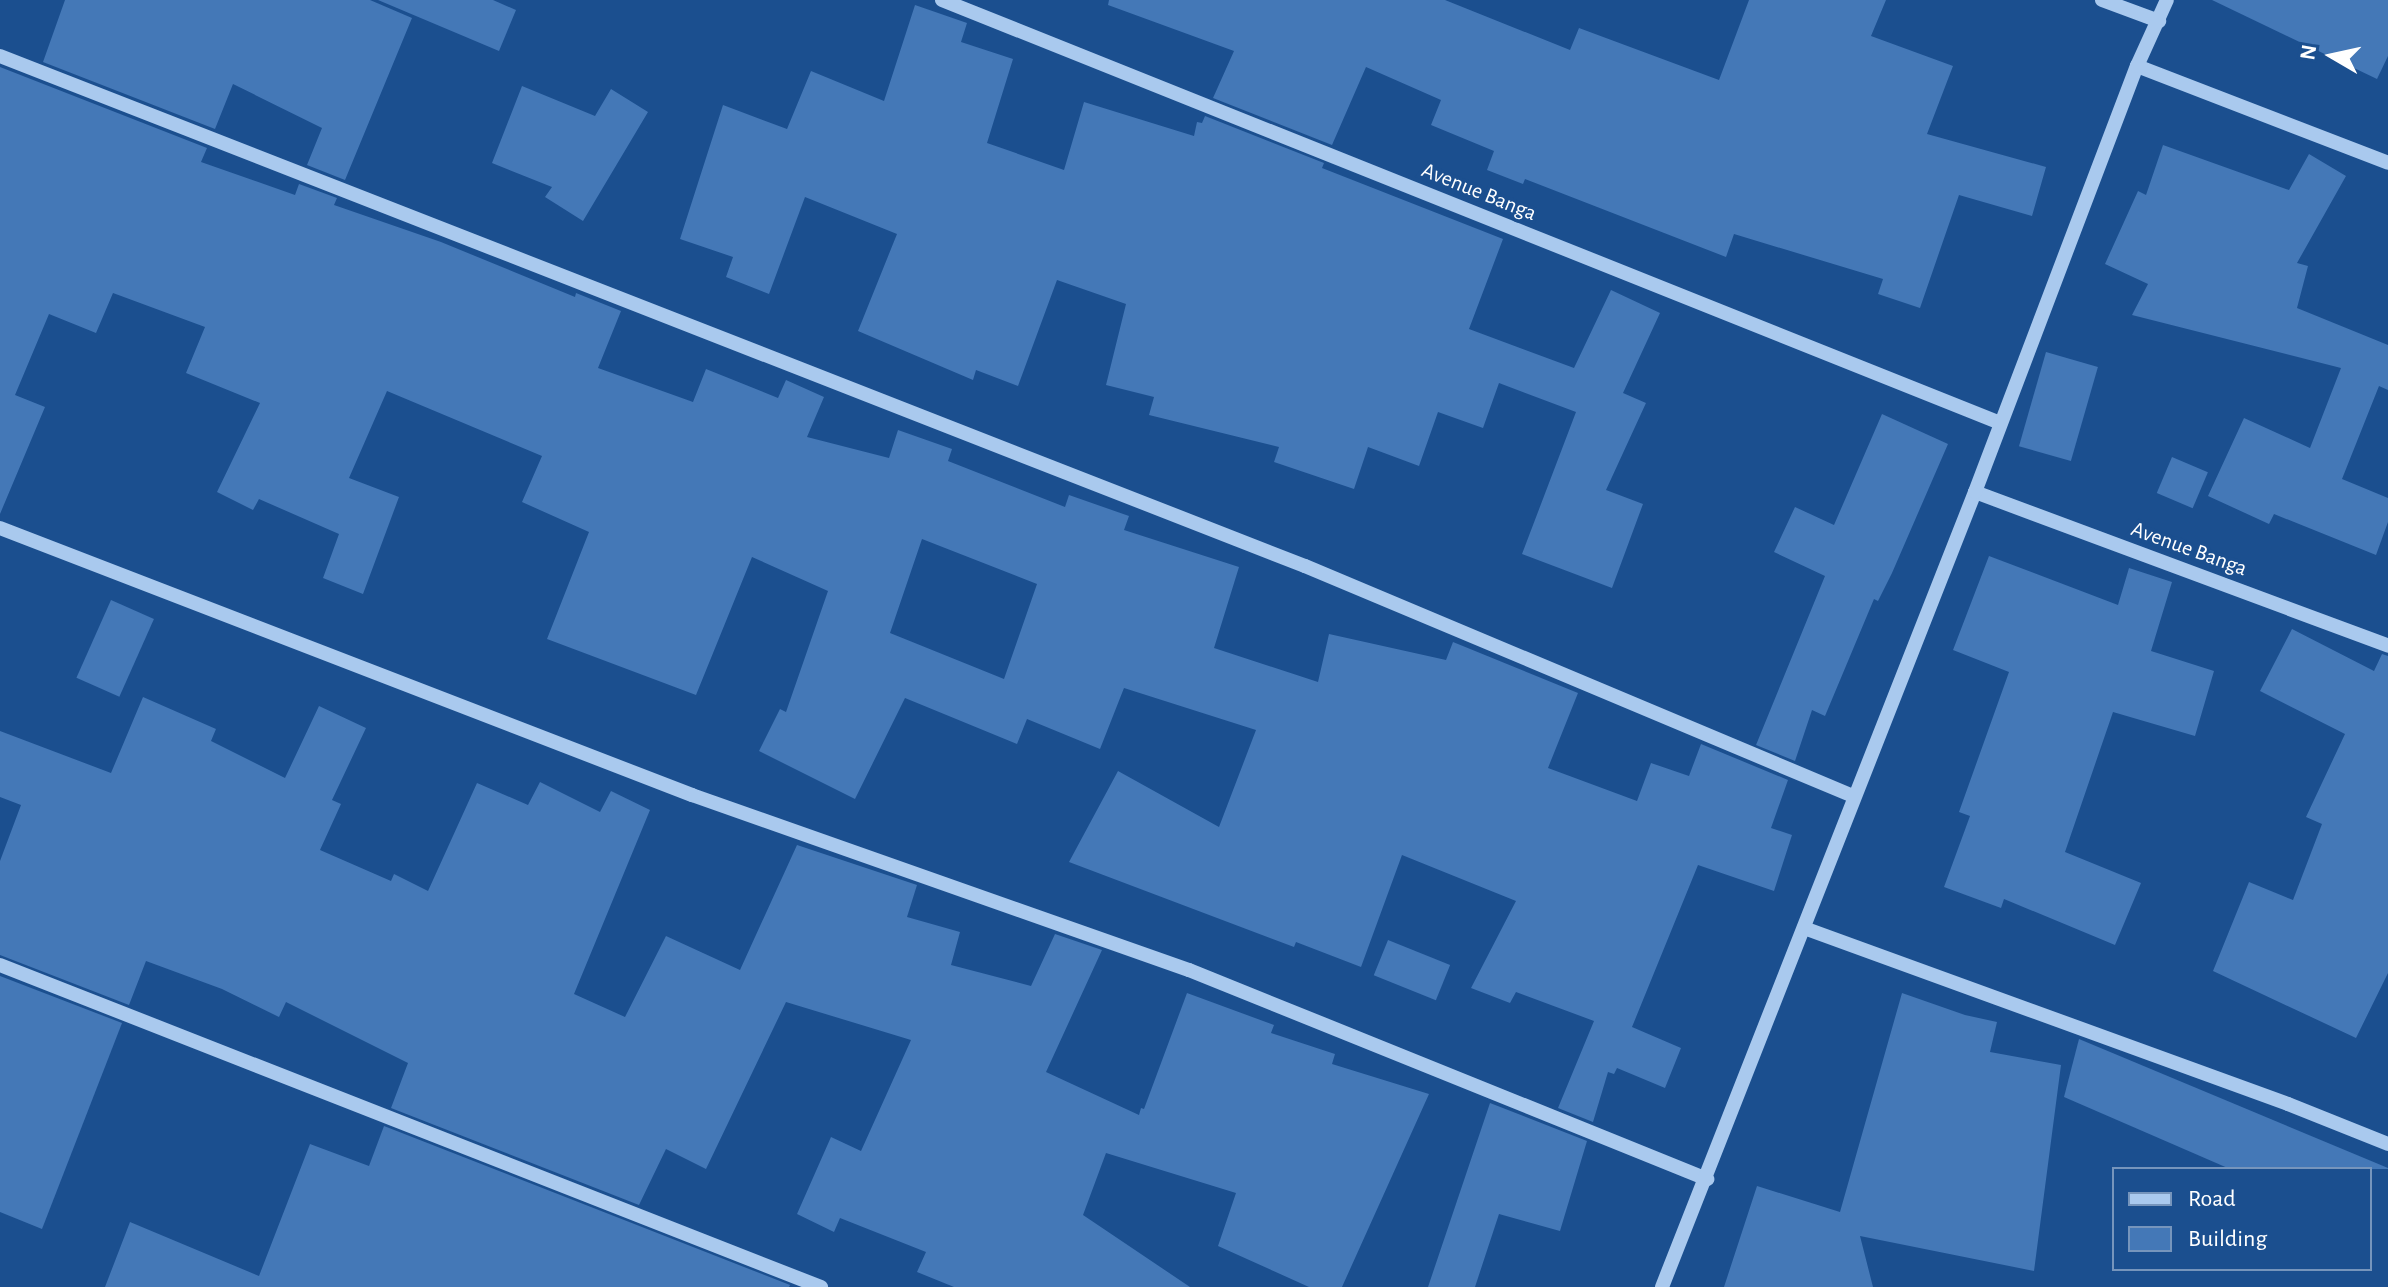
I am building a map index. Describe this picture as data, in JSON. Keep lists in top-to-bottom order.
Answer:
{
  "streets": {
    "street": ["Avenue Banga"]
  },
  "legend": ["Road", "Building"],
  "north": "left"
}
